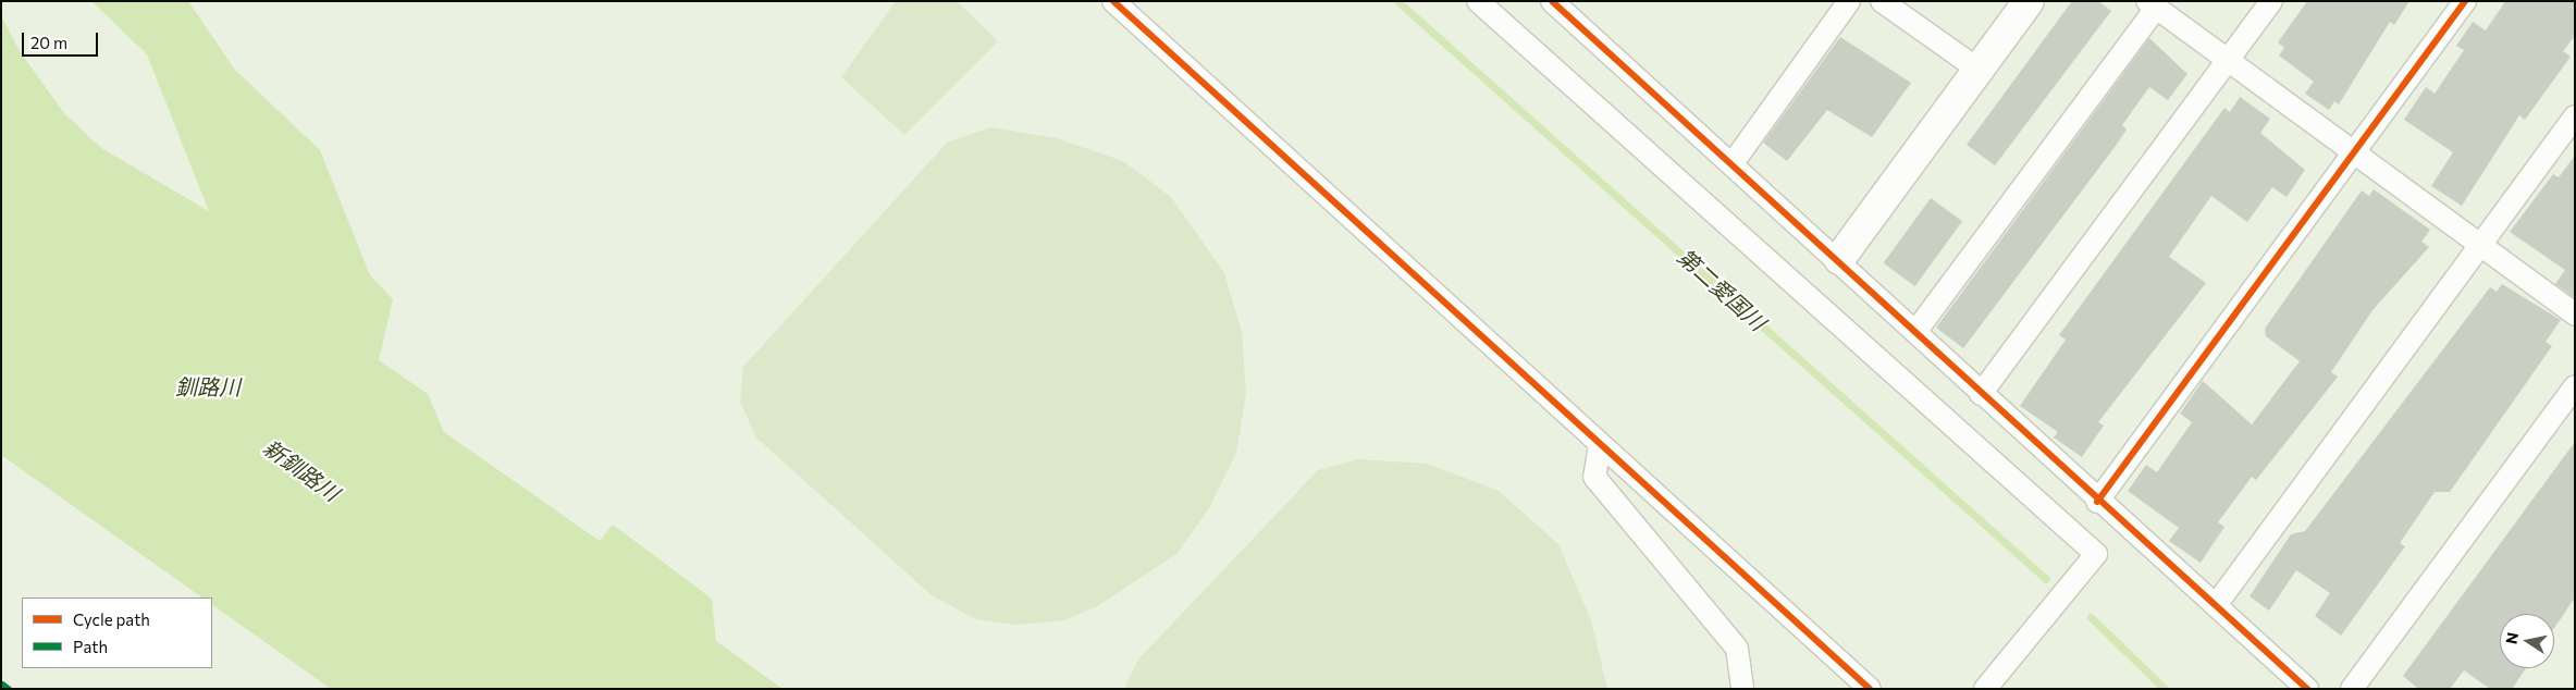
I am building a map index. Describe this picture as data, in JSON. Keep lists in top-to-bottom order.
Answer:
{
  "water": ["第二愛国川", "釧路川", "新釧路川"],
  "legend": ["Cycle path", "Path"],
  "scale_bar": "20 m",
  "north": "left"
}
